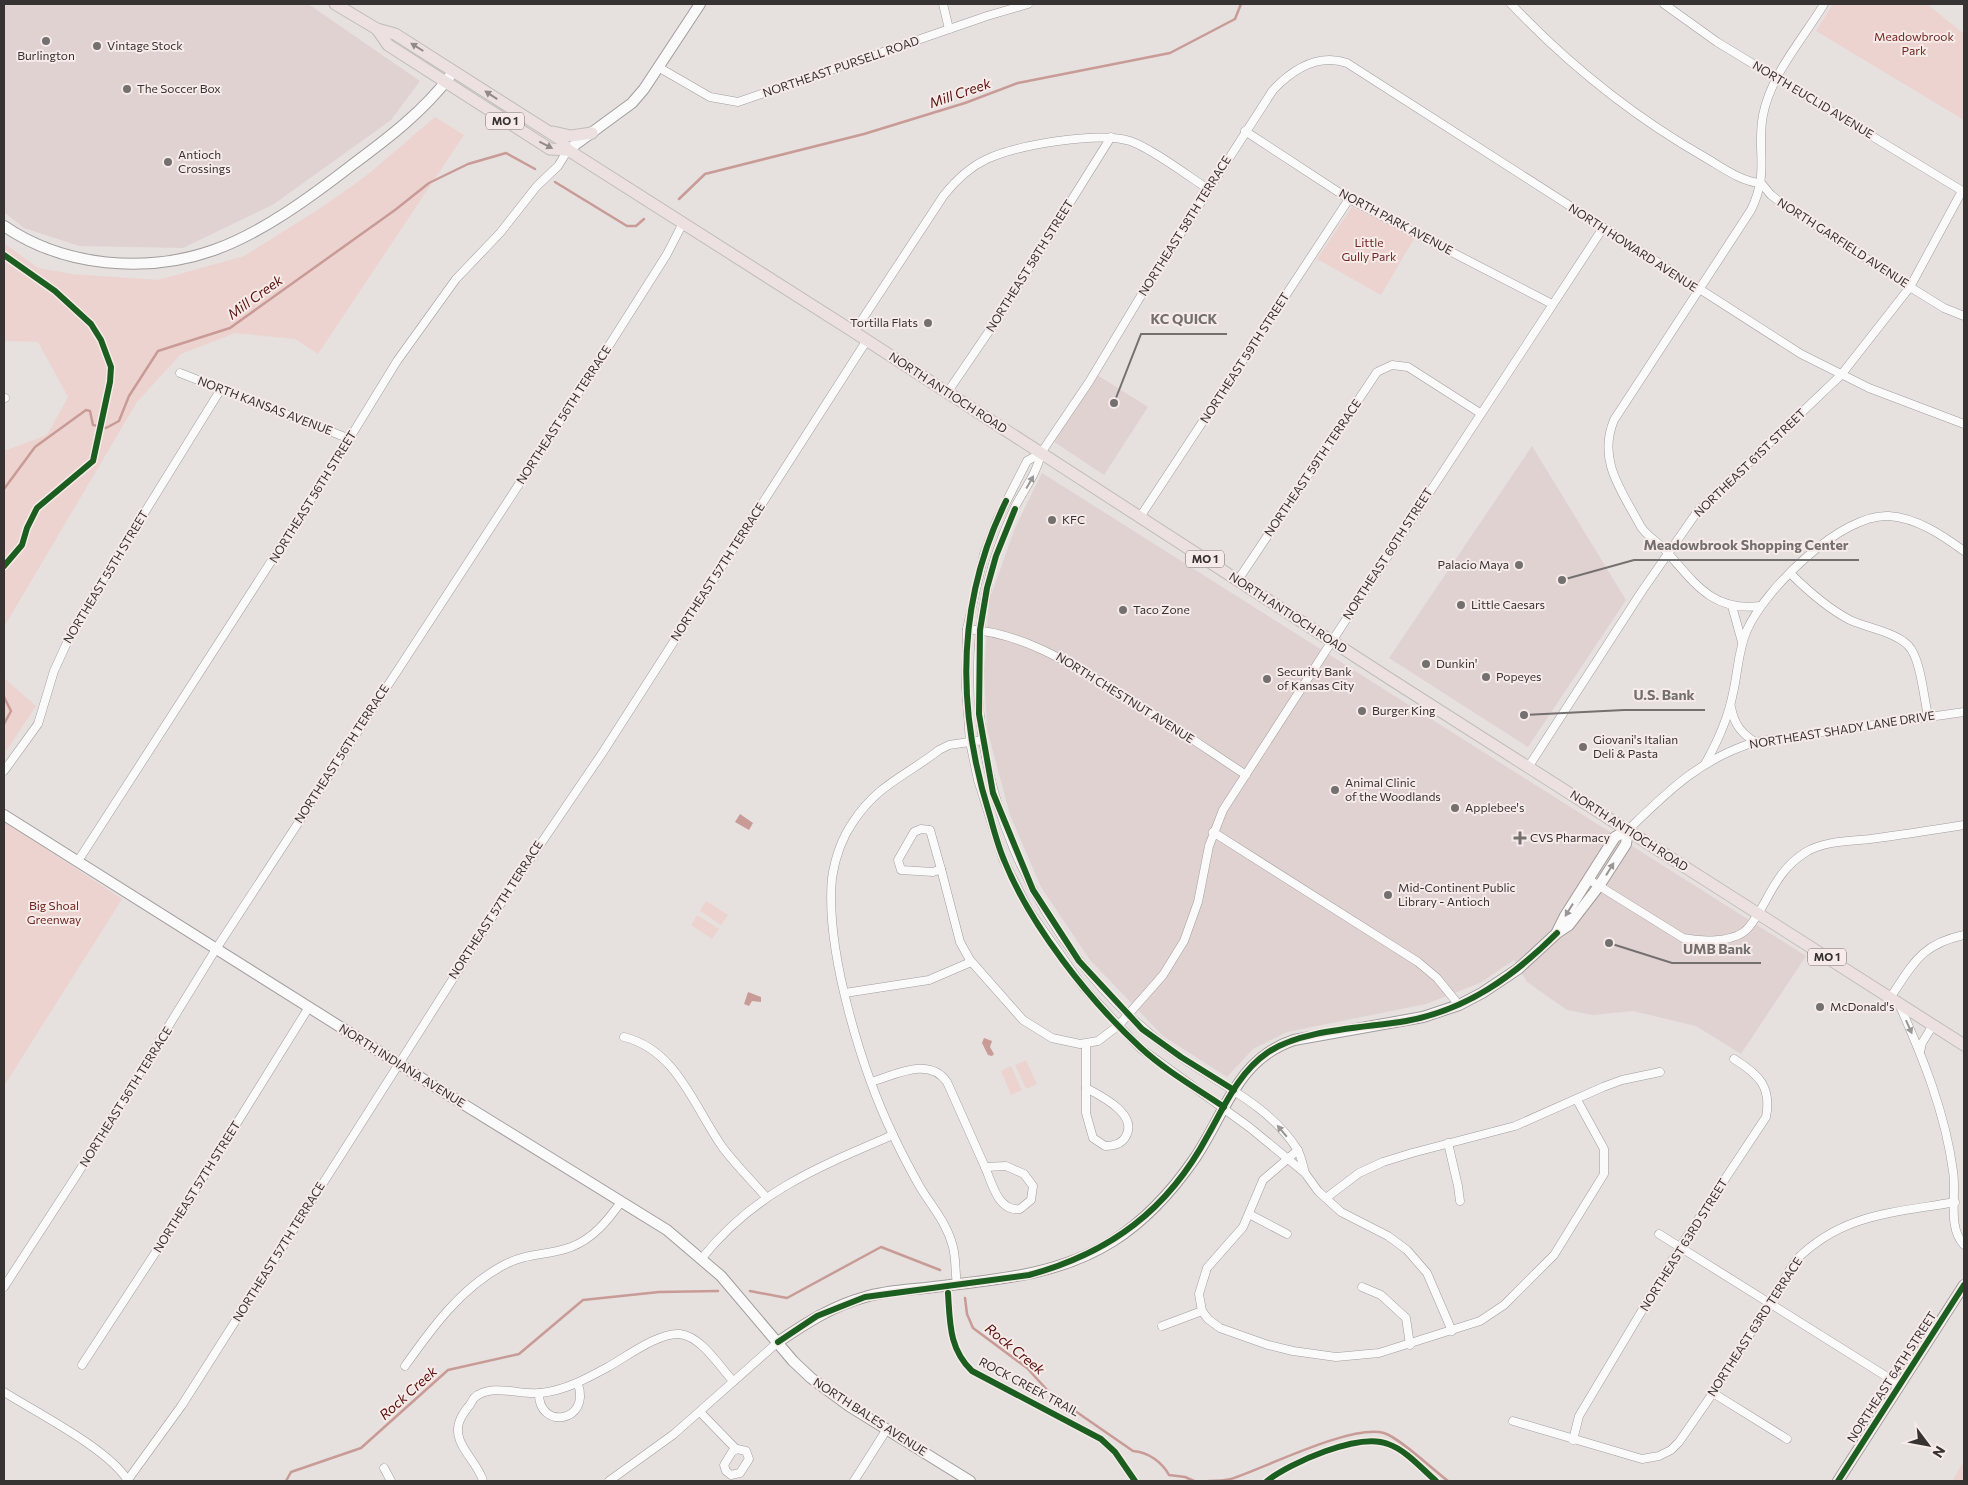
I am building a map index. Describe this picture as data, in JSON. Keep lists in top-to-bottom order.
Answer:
{
  "streets": {
    "main road": ["MO 1", "NORTH ANTIOCH ROAD"],
    "street": [
      "NORTHEAST PURSELL ROAD",
      "NORTH EUCLID AVENUE",
      "NORTH PARK AVENUE",
      "NORTHEAST 58TH TERRACE",
      "NORTH GARFIELD AVENUE",
      "NORTH HOWARD AVENUE",
      "NORTHEAST 58TH STREET",
      "NORTHEAST 59TH STREET",
      "NORTH KANSAS AVENUE",
      "NORTHEAST 56TH TERRACE",
      "NORTHEAST 61ST STREET",
      "NORTHEAST 59TH TERRACE",
      "NORTHEAST 56TH STREET",
      "NORTHEAST 60TH STREET",
      "NORTHEAST 57TH TERRACE",
      "NORTHEAST 55TH STREET",
      "NORTH CHESTNUT AVENUE",
      "NORTHEAST SHADY LANE DRIVE",
      "NORTH INDIANA AVENUE",
      "NORTHEAST 57TH STREET",
      "NORTHEAST 63RD STREET",
      "NORTHEAST 63RD TERRACE",
      "NORTHEAST 64TH STREET",
      "NORTH BALES AVENUE"
    ],
    "cycle path": ["ROCK CREEK TRAIL"]
  },
  "crossings": [
    ["NORTH EUCLID AVENUE", "NORTHEAST 61ST STREET"],
    ["MO 1", "NORTH ANTIOCH ROAD"],
    ["NORTH PARK AVENUE", "NORTHEAST 58TH TERRACE"],
    ["NORTH PARK AVENUE", "NORTHEAST 59TH STREET"],
    ["NORTH PARK AVENUE", "NORTHEAST 60TH STREET"],
    ["NORTHEAST 58TH TERRACE", "NORTH HOWARD AVENUE"],
    ["NORTHEAST 58TH TERRACE", "NORTH ANTIOCH ROAD"],
    ["NORTH GARFIELD AVENUE", "NORTHEAST 61ST STREET"],
    ["NORTH HOWARD AVENUE", "NORTHEAST 61ST STREET"],
    ["NORTH HOWARD AVENUE", "NORTHEAST 60TH STREET"],
    ["NORTHEAST 58TH STREET", "NORTH ANTIOCH ROAD"],
    ["NORTHEAST 59TH STREET", "NORTH ANTIOCH ROAD"],
    ["NORTH ANTIOCH ROAD", "NORTHEAST 56TH TERRACE"],
    ["NORTH ANTIOCH ROAD", "NORTHEAST 61ST STREET"],
    ["NORTH ANTIOCH ROAD", "NORTHEAST 59TH TERRACE"],
    ["NORTH ANTIOCH ROAD", "NORTHEAST 56TH STREET"],
    ["NORTH ANTIOCH ROAD", "NORTHEAST 60TH STREET"],
    ["NORTH ANTIOCH ROAD", "NORTHEAST 57TH TERRACE"],
    ["NORTH ANTIOCH ROAD", "NORTHEAST SHADY LANE DRIVE"],
    ["NORTH KANSAS AVENUE", "NORTHEAST 56TH STREET"],
    ["NORTH KANSAS AVENUE", "NORTHEAST 55TH STREET"],
    ["NORTHEAST 56TH TERRACE", "NORTH INDIANA AVENUE"],
    ["NORTHEAST 59TH TERRACE", "NORTHEAST 60TH STREET"],
    ["NORTHEAST 56TH STREET", "NORTH INDIANA AVENUE"],
    ["NORTHEAST 60TH STREET", "NORTH CHESTNUT AVENUE"],
    ["NORTHEAST 57TH TERRACE", "NORTH INDIANA AVENUE"],
    ["NORTH INDIANA AVENUE", "NORTHEAST 57TH STREET"],
    ["NORTH INDIANA AVENUE", "NORTH BALES AVENUE"],
    ["NORTHEAST 63RD STREET", "NORTHEAST 63RD TERRACE"]
  ],
  "water": ["Mill Creek", "Rock Creek"],
  "parks": ["Meadowbrook Park", "Little Gully Park", "Big Shoal Greenway"],
  "places": {
    "other": [
      "Burlington",
      "Vintage Stock",
      "The Soccer Box",
      "Antioch Crossings",
      "Tortilla Flats",
      "KC QUICK",
      "KFC",
      "Palacio Maya",
      "Meadowbrook Shopping Center",
      "Little Caesars",
      "Taco Zone",
      "Dunkin'",
      "Popeyes",
      "Security Bank of Kansas City",
      "Burger King",
      "U.S. Bank",
      "Giovani's Italian Deli & Pasta",
      "Animal Clinic of the Woodlands",
      "Applebee's",
      "Mid-Continent Public Library - Antioch",
      "UMB Bank",
      "McDonald's"
    ],
    "health": ["CVS Pharmacy"]
  },
  "north": "bottom right"
}
